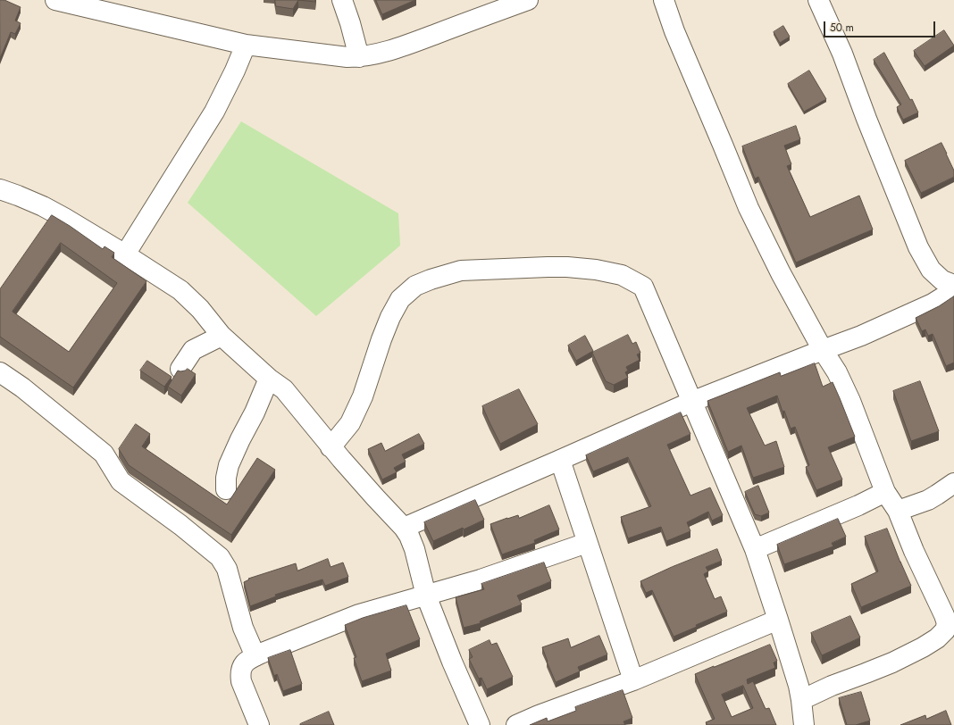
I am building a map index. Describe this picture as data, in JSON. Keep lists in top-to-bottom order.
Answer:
{
  "scale_bar": "50 m"
}
